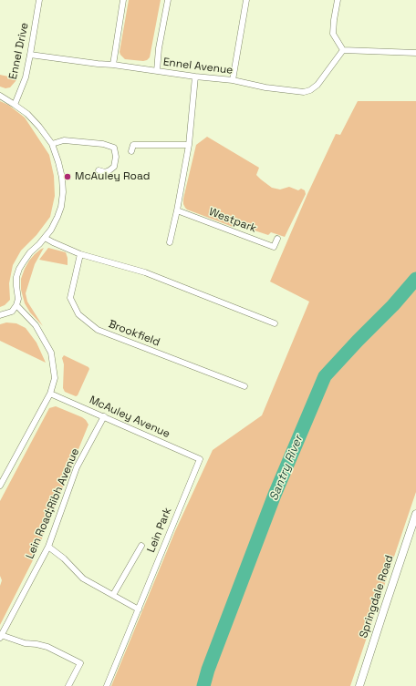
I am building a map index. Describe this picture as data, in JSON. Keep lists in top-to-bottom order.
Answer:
{
  "streets": {
    "street": [
      "Ennel Drive",
      "Ennel Avenue",
      "Westpark",
      "Brookfield",
      "McAuley Avenue",
      "Lein Road;Ribh Avenue",
      "Lein Park",
      "Springdale Road"
    ]
  },
  "crossings": [
    ["Ennel Drive", "Ennel Avenue"],
    ["McAuley Avenue", "Lein Road;Ribh Avenue"],
    ["McAuley Avenue", "Lein Park"]
  ],
  "water": ["Santry River"],
  "places": ["McAuley Road"]
}
